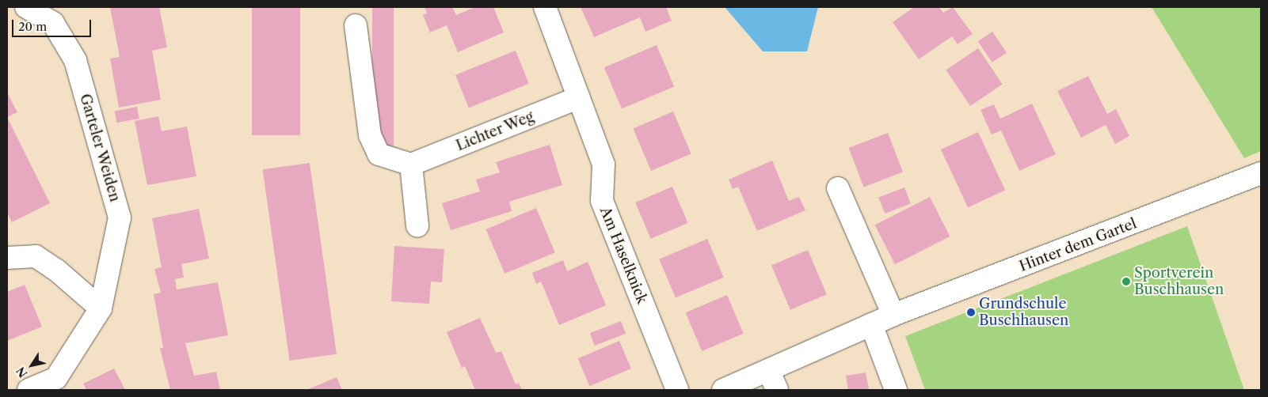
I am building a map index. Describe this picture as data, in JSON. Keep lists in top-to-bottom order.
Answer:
{
  "streets": {
    "street": [
      "Lichter Weg",
      "Garteler Weiden",
      "Hinter dem Gartel",
      "Am Haselknick"
    ]
  },
  "crossings": [
    ["Lichter Weg", "Am Haselknick"]
  ],
  "places": ["Sportverein Buschhausen", "Grundschule Buschhausen"],
  "scale_bar": "20 m",
  "north": "bottom left"
}
